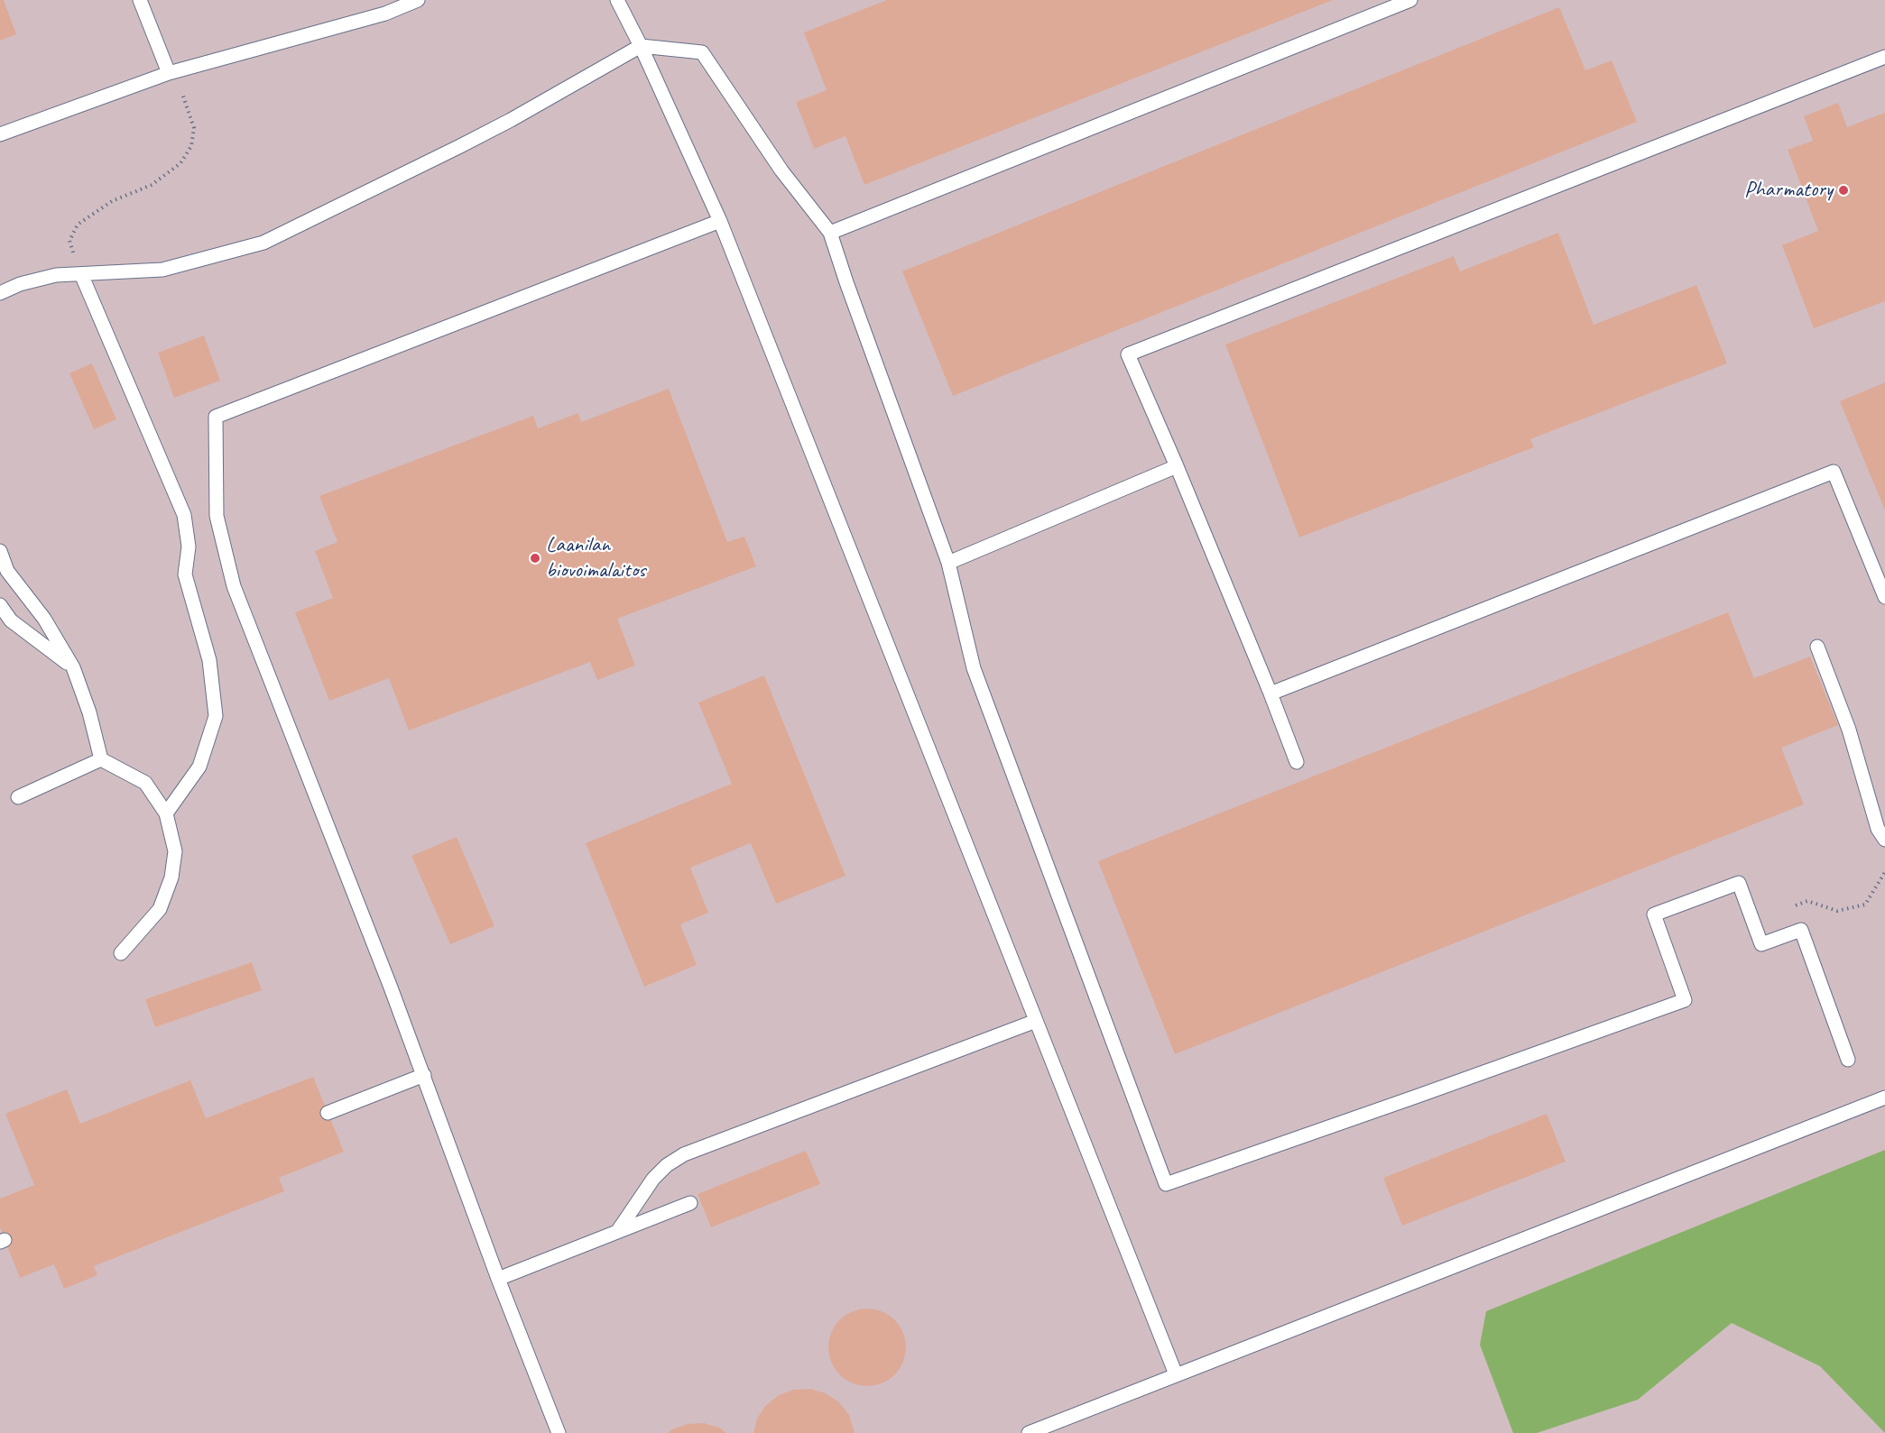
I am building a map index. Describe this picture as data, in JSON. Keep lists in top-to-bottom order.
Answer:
{
  "places": ["Pharmatory", "Laanilan biovoimalaitos"]
}
